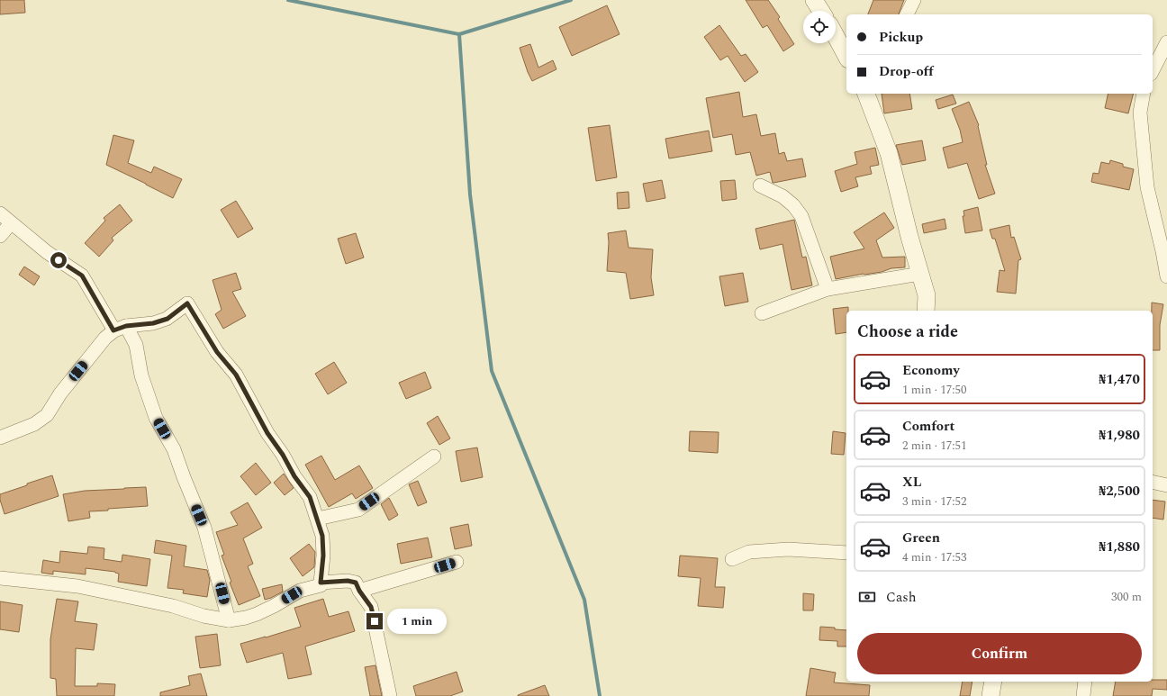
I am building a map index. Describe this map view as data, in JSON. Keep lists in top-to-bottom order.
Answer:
{
  "page": {
    "banner": ["Pickup", "Drop-off"],
    "heading": "Choose a ride",
    "list": [
      {
        "name": "Economy",
        "note": "1 min · 17:50",
        "value": "₦1,470"
      },
      {
        "name": "Comfort",
        "note": "2 min · 17:51",
        "value": "₦1,980"
      },
      {
        "name": "XL",
        "note": "3 min · 17:52",
        "value": "₦2,500"
      },
      {
        "name": "Green",
        "note": "4 min · 17:53",
        "value": "₦1,880"
      }
    ],
    "pay": ["Cash", "300 m"],
    "bubble": "1 min",
    "buttons": "Confirm"
  }
}
